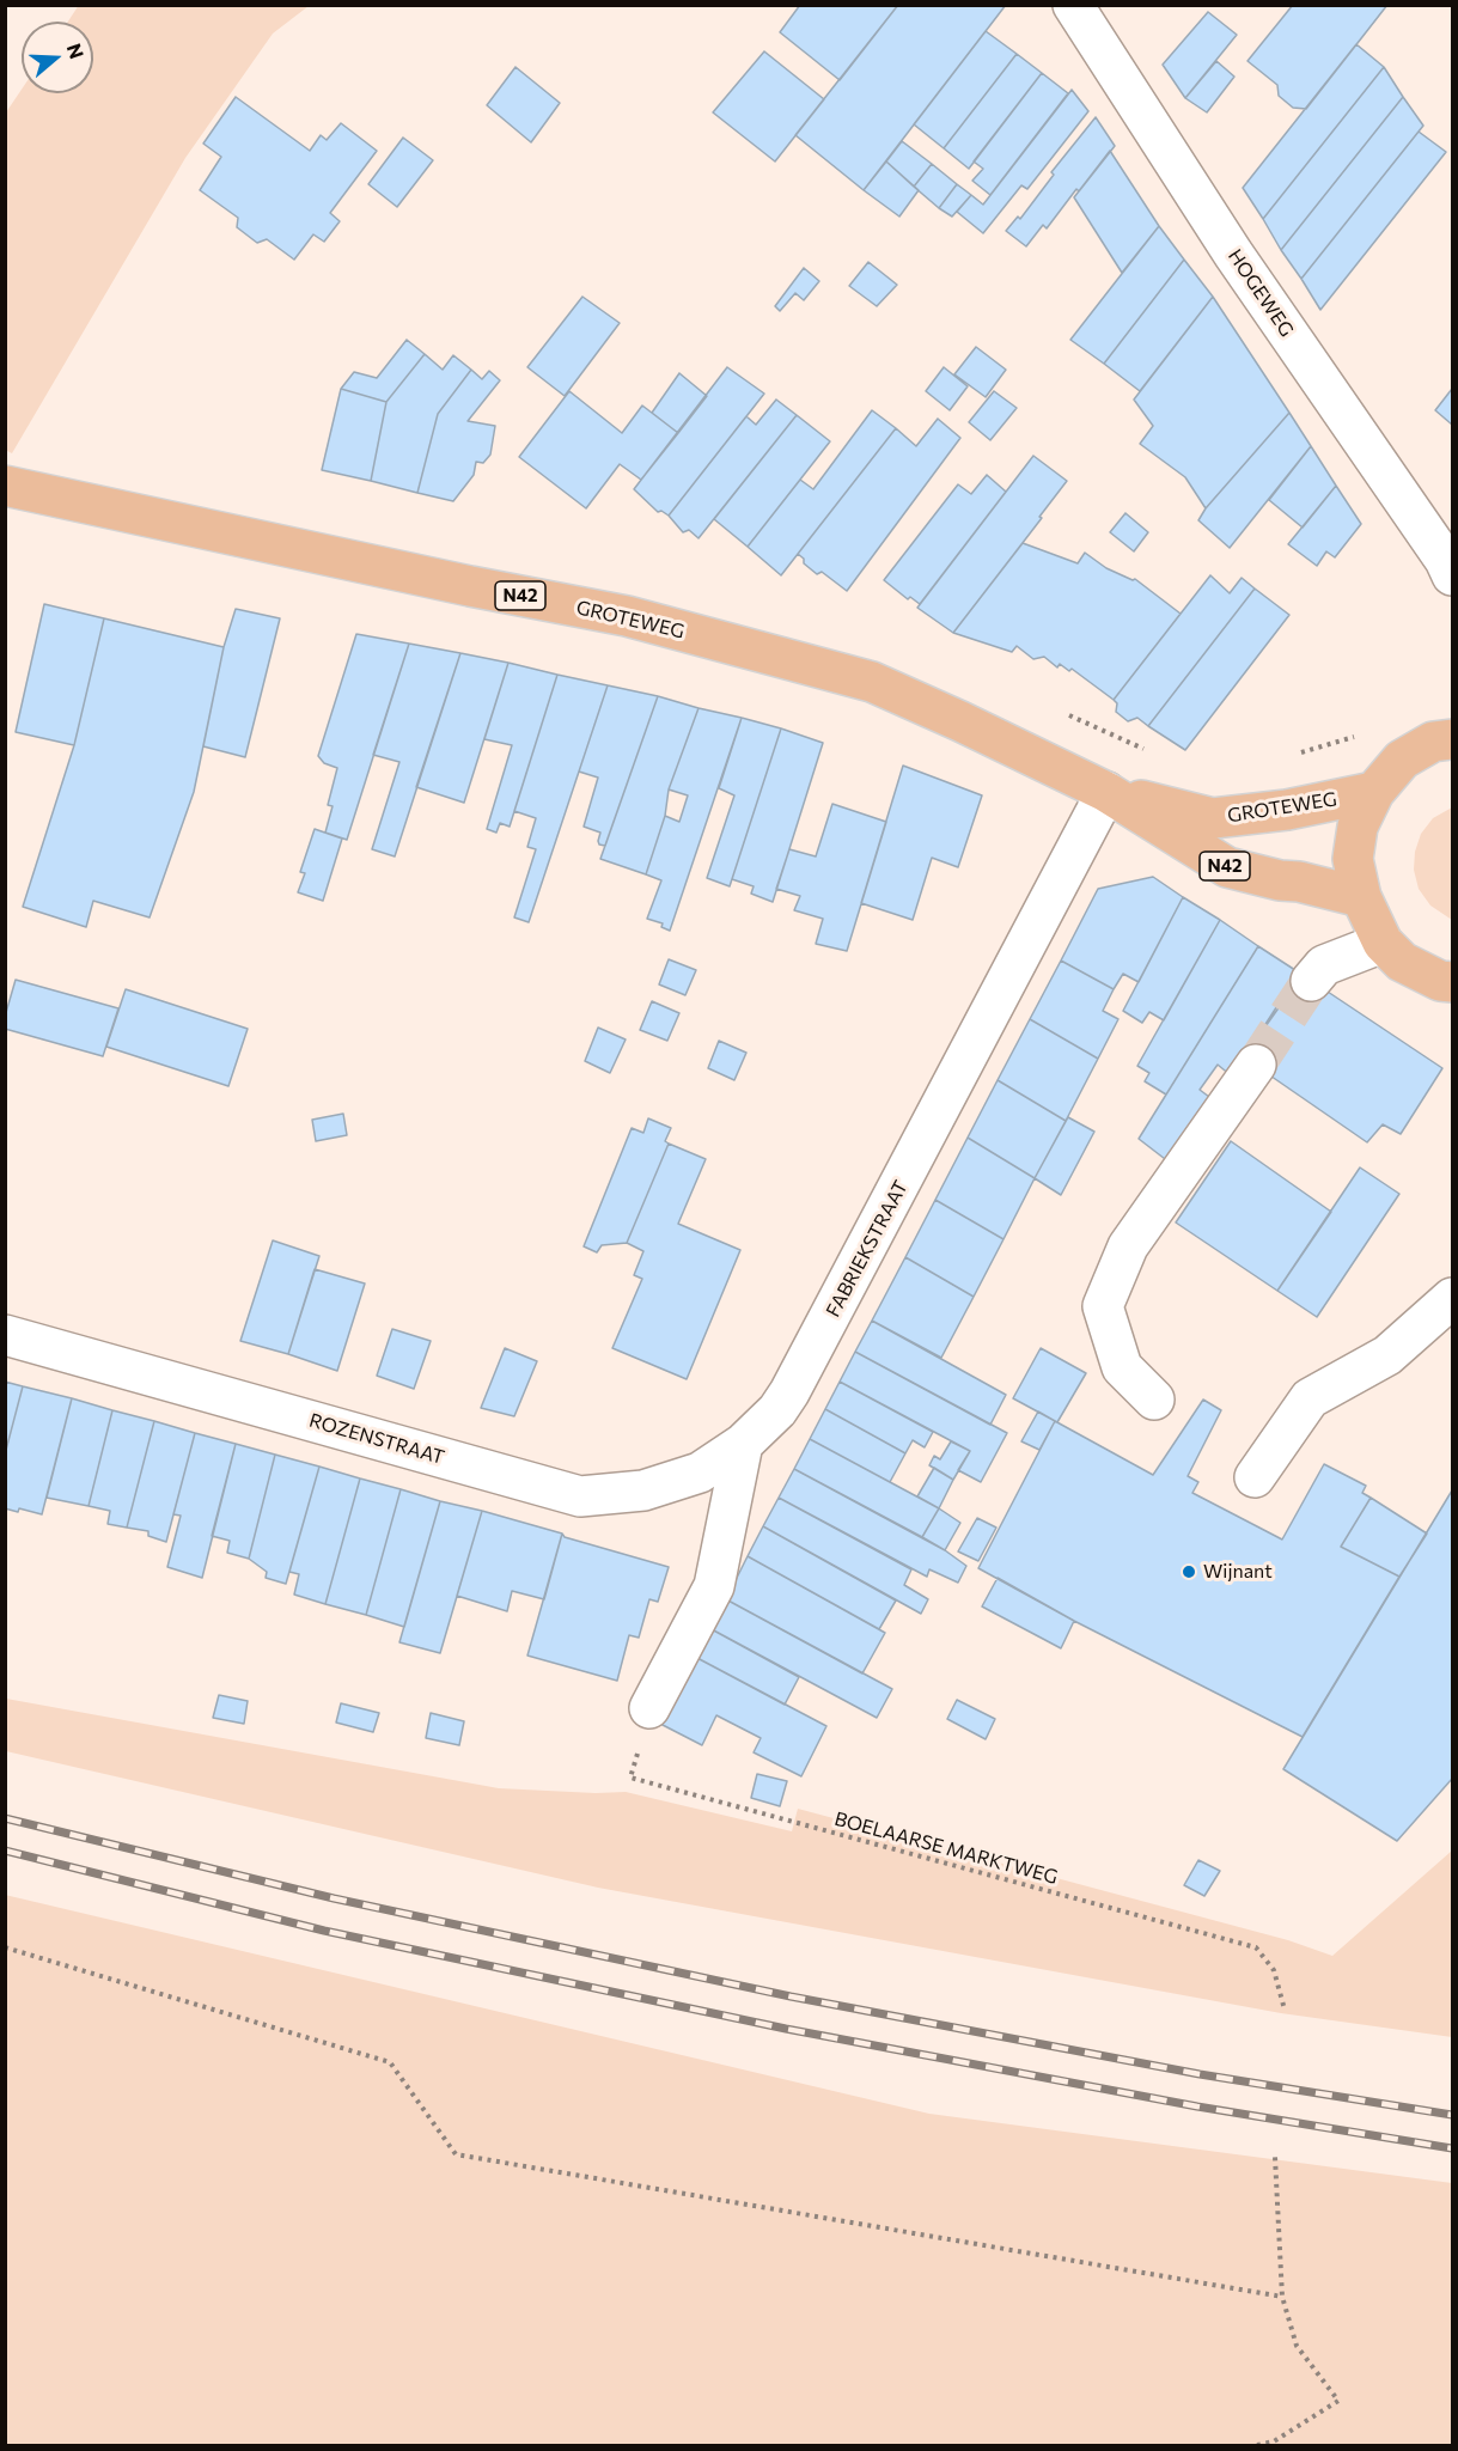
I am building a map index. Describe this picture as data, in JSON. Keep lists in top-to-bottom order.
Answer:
{
  "streets": {
    "main road": ["N42", "GROTEWEG"],
    "street": ["HOGEWEG", "FABRIEKSTRAAT", "ROZENSTRAAT"],
    "path": ["BOELAARSE MARKTWEG"]
  },
  "crossings": [
    ["GROTEWEG", "FABRIEKSTRAAT"],
    ["FABRIEKSTRAAT", "ROZENSTRAAT"]
  ],
  "places": ["Wijnant"],
  "north": "right"
}
